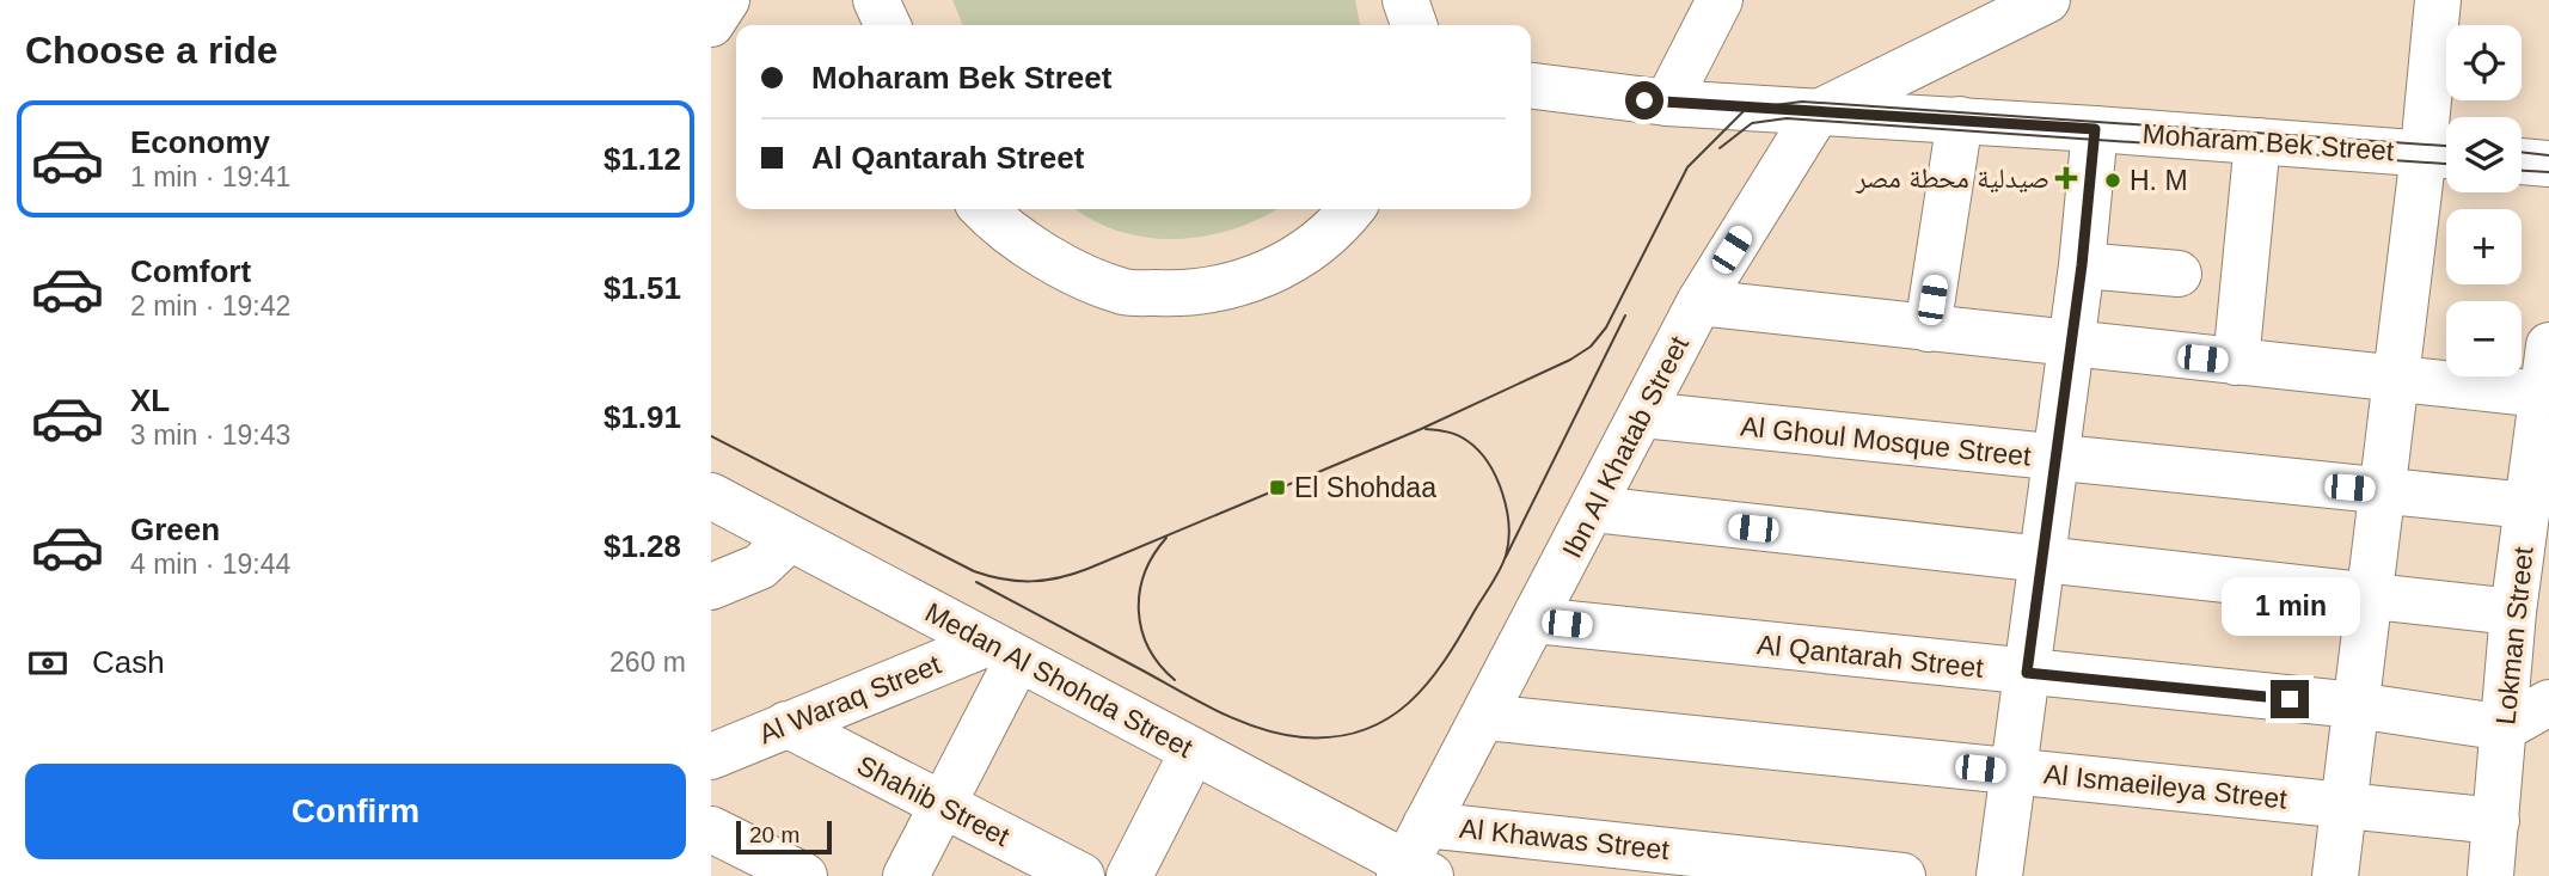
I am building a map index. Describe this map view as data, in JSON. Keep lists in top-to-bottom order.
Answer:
{
  "streets": {
    "street": [
      "Moharam Bek Street",
      "Al Ghoul Mosque Street",
      "Ibn Al Khatab Street",
      "Lokman Street",
      "Al Qantarah Street",
      "Medan Al Shohda Street",
      "Al Waraq Street",
      "Al Ismaeileya Street",
      "Shahib Street",
      "Al Khawas Street"
    ]
  },
  "crossings": [
    ["Moharam Bek Street", "Ibn Al Khatab Street"],
    ["Al Ghoul Mosque Street", "Ibn Al Khatab Street"],
    ["Al Ghoul Mosque Street", "Lokman Street"],
    ["Ibn Al Khatab Street", "Al Qantarah Street"],
    ["Ibn Al Khatab Street", "Medan Al Shohda Street"],
    ["Ibn Al Khatab Street", "Al Ismaeileya Street"],
    ["Ibn Al Khatab Street", "Al Khawas Street"],
    ["Lokman Street", "Al Qantarah Street"],
    ["Lokman Street", "Al Ismaeileya Street"],
    ["Medan Al Shohda Street", "Al Waraq Street"],
    ["Al Waraq Street", "Shahib Street"]
  ],
  "places": {
    "health": ["صيدلية محطة مصر"],
    "other": ["H. M"],
    "transit": ["El Shohdaa"]
  },
  "scale_bar": "20 m",
  "page": {
    "heading": "Choose a ride",
    "map_buttons": ["+", "−"],
    "banner": ["Moharam Bek Street", "Al Qantarah Street"],
    "list": [
      {
        "name": "Economy",
        "note": "1 min · 19:41",
        "value": "$1.12"
      },
      {
        "name": "Comfort",
        "note": "2 min · 19:42",
        "value": "$1.51"
      },
      {
        "name": "XL",
        "note": "3 min · 19:43",
        "value": "$1.91"
      },
      {
        "name": "Green",
        "note": "4 min · 19:44",
        "value": "$1.28"
      }
    ],
    "bubble": "1 min",
    "pay": ["Cash", "260 m"],
    "buttons": "Confirm",
    "scale": "20 m"
  }
}
